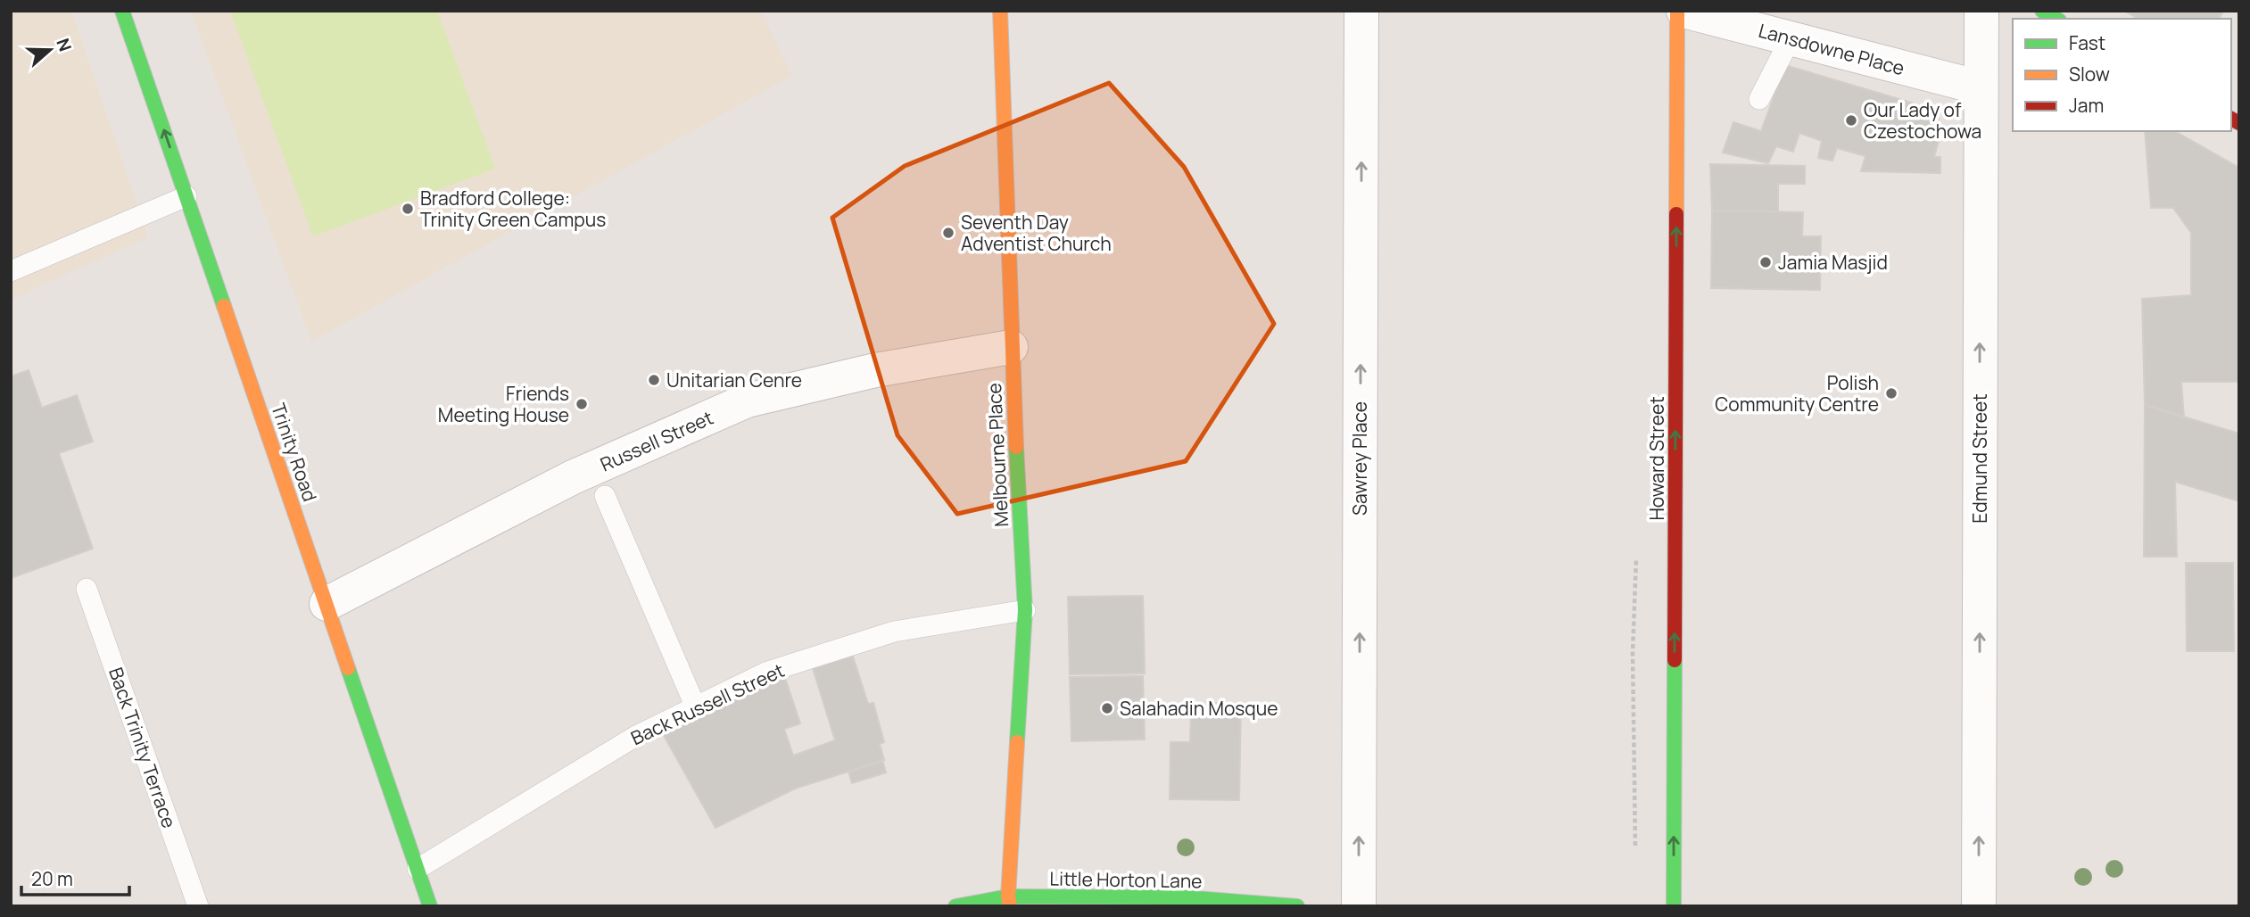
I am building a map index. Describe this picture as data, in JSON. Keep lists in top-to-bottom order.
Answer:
{
  "streets": {
    "street": [
      "Lansdowne Place",
      "Russell Street",
      "Trinity Road",
      "Melbourne Place",
      "Sawrey Place",
      "Howard Street",
      "Edmund Street",
      "Little Horton Lane"
    ],
    "lane": ["Back Russell Street", "Back Trinity Terrace"]
  },
  "crossings": [
    ["Lansdowne Place", "Edmund Street"],
    ["Russell Street", "Trinity Road"],
    ["Russell Street", "Melbourne Place"],
    ["Trinity Road", "Back Russell Street"],
    ["Melbourne Place", "Back Russell Street"],
    ["Melbourne Place", "Little Horton Lane"]
  ],
  "one_way": ["Sawrey Place", "Howard Street", "Edmund Street"],
  "places": [
    "Our Lady of Czestochowa",
    "Bradford College: Trinity Green Campus",
    "Seventh Day Adventist Church",
    "Jamia Masjid",
    "Unitarian Cenre",
    "Polish Community Centre",
    "Friends Meeting House",
    "Salahadin Mosque"
  ],
  "legend": ["Fast", "Slow", "Jam"],
  "scale_bar": "20 m",
  "north": "right"
}
